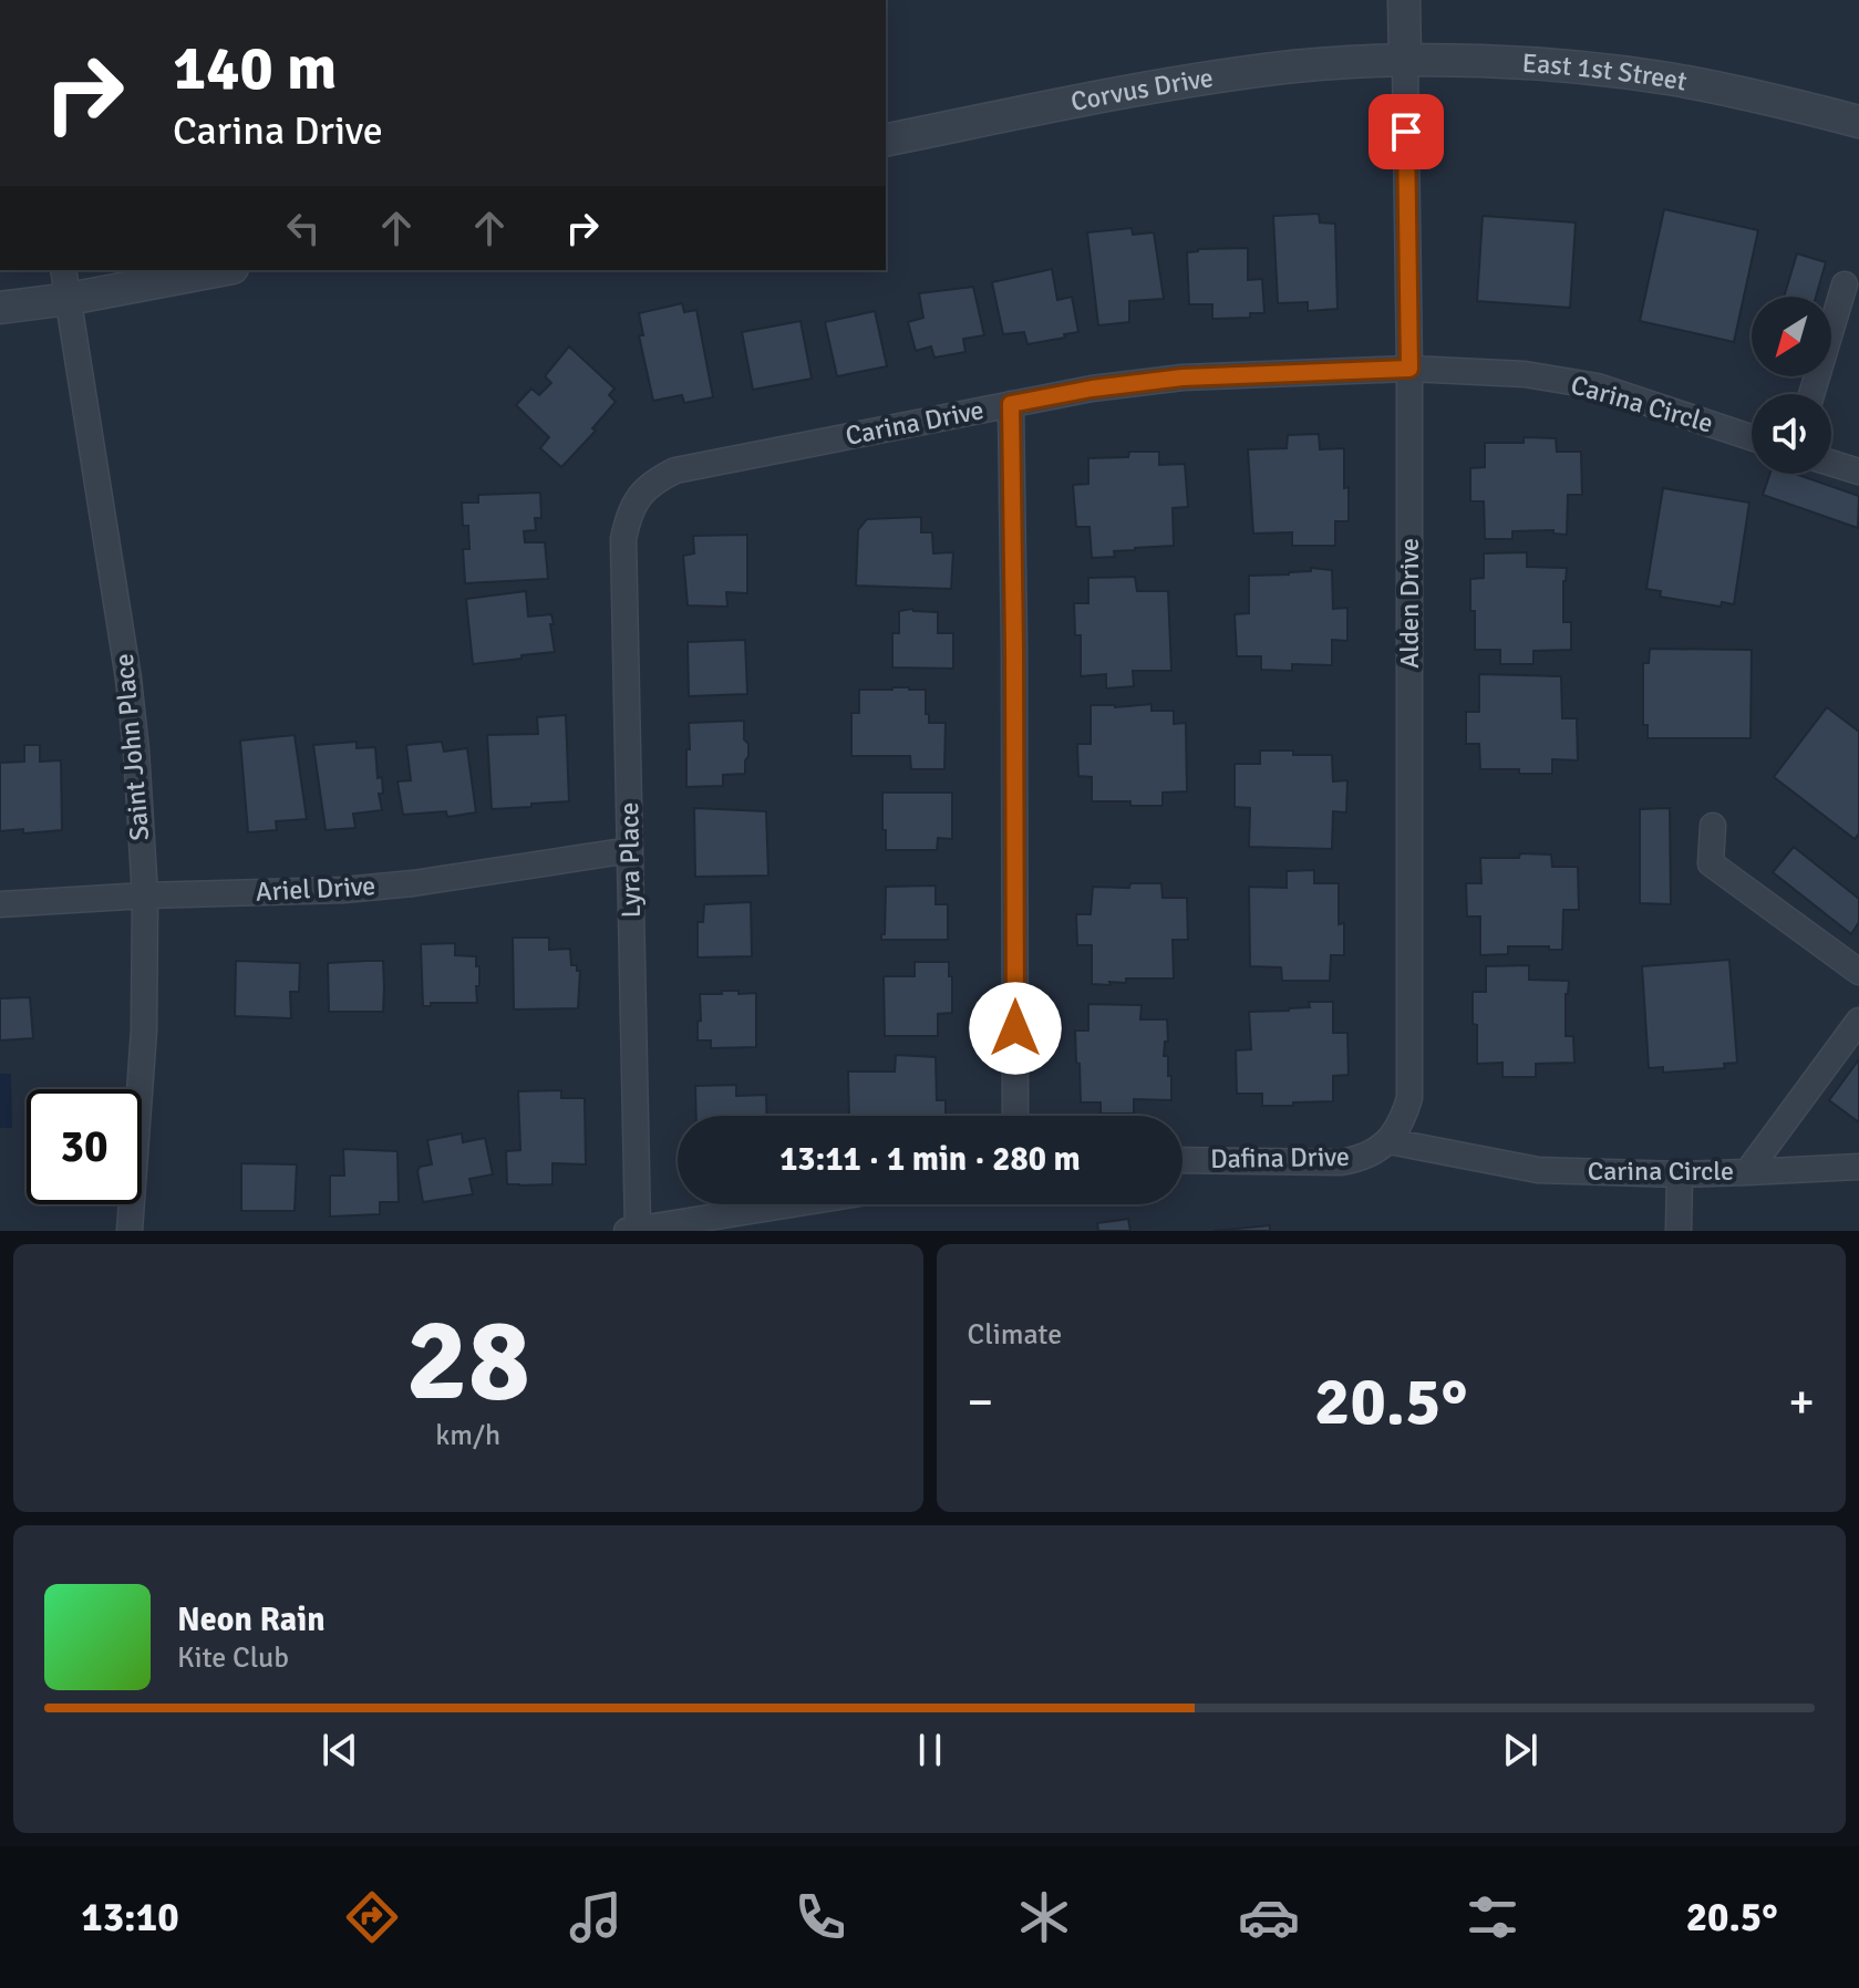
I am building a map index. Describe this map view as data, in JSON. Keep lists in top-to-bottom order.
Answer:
{
  "streets": {
    "street": [
      "East 1st Street",
      "Corvus Drive",
      "Carina Circle",
      "Carina Drive",
      "Alden Drive",
      "Saint John Place",
      "Lyra Place",
      "Ariel Drive",
      "Dafina Drive"
    ]
  },
  "crossings": [
    ["East 1st Street", "Corvus Drive"],
    ["East 1st Street", "Alden Drive"],
    ["Corvus Drive", "Alden Drive"],
    ["Carina Circle", "Carina Drive"],
    ["Carina Circle", "Alden Drive"],
    ["Carina Circle", "Dafina Drive"],
    ["Carina Drive", "Alden Drive"],
    ["Carina Drive", "Lyra Place"],
    ["Alden Drive", "Dafina Drive"],
    ["Saint John Place", "Ariel Drive"],
    ["Lyra Place", "Ariel Drive"]
  ],
  "north": "bottom left",
  "page": {
    "turn": ["140 m", "Carina Drive"],
    "limit": "30",
    "trip": "13:11 · 1 min · 280 m",
    "tile": [
      ["28", "km/h"],
      "Climate"
    ],
    "heat": ["−", "20.5°", "+"],
    "song": ["Neon Rain", "Kite Club"],
    "tabs": ["13:10", "20.5°"]
  }
}
